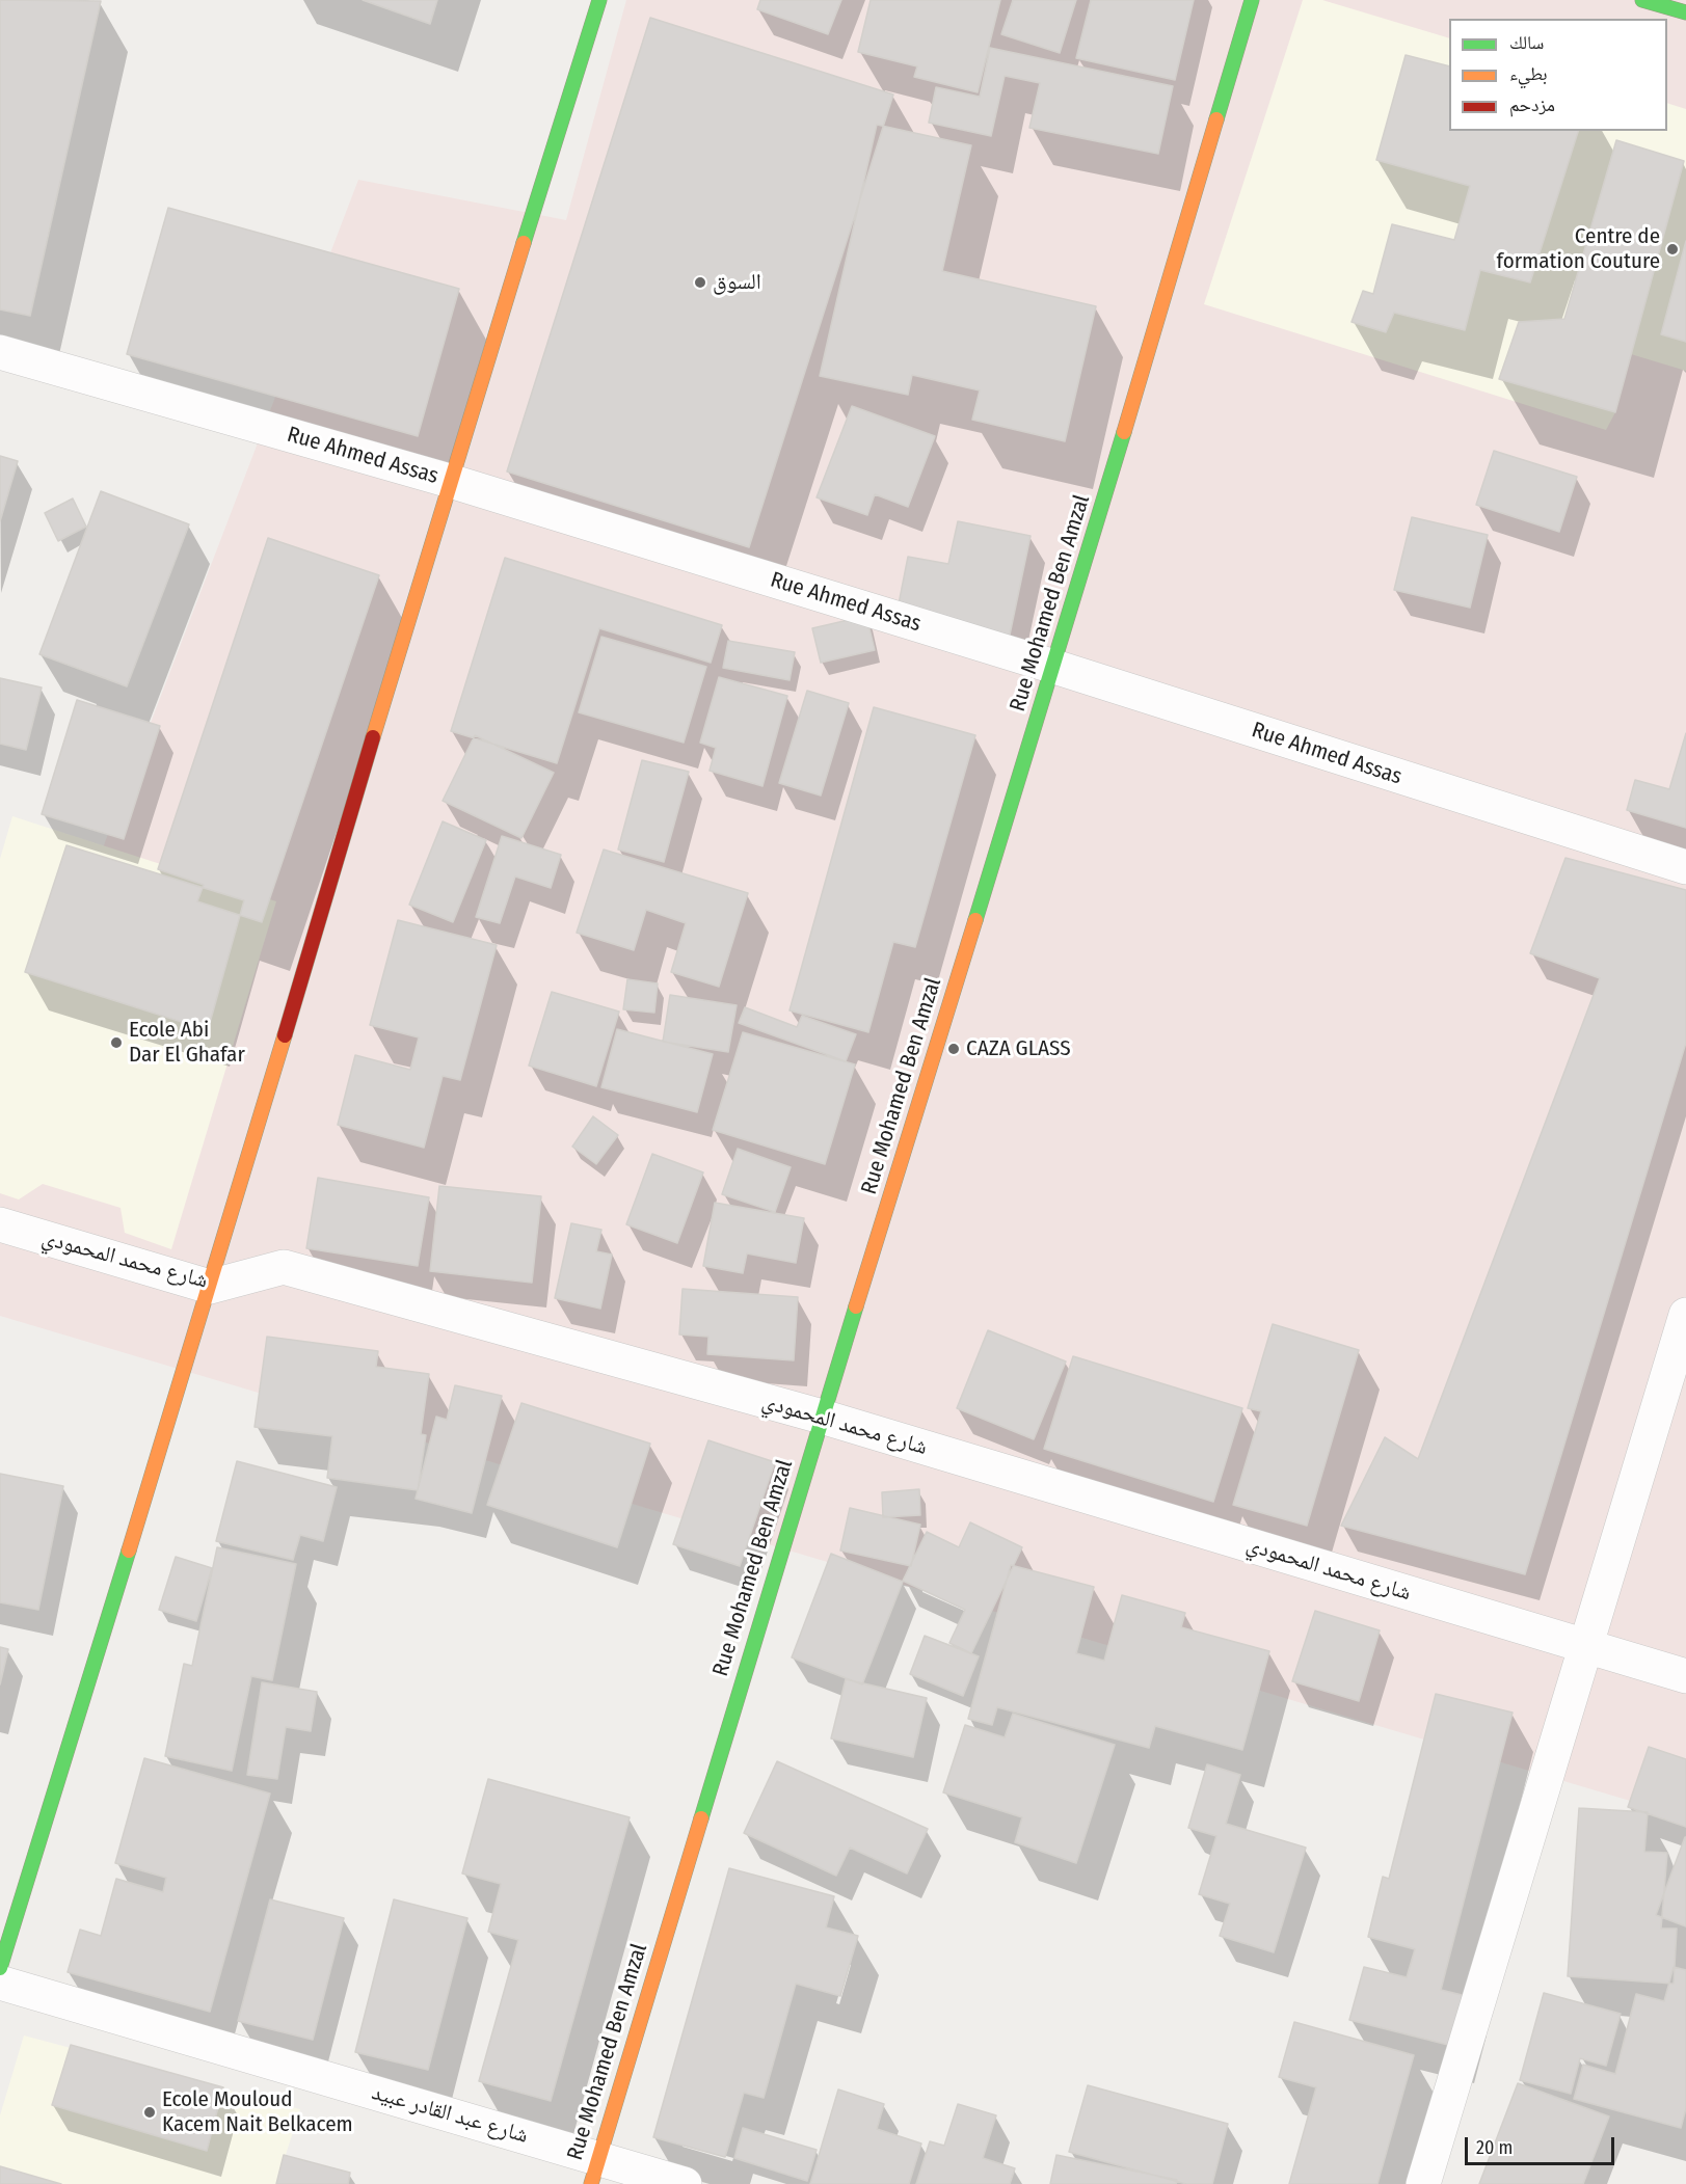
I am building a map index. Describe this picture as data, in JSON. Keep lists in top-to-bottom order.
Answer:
{
  "streets": {
    "street": [
      "Rue Ahmed Assas",
      "Rue Mohamed Ben Amzal",
      "شارع محمد المحمودي",
      "شارع عبد القادر عبيد"
    ]
  },
  "crossings": [
    ["Rue Ahmed Assas", "Rue Mohamed Ben Amzal"],
    ["Rue Mohamed Ben Amzal", "شارع محمد المحمودي"],
    ["Rue Mohamed Ben Amzal", "شارع عبد القادر عبيد"]
  ],
  "places": [
    "Centre de formation Couture",
    "السوق",
    "Ecole Abi Dar El Ghafar",
    "CAZA GLASS",
    "Ecole Mouloud Kacem Nait Belkacem"
  ],
  "legend": ["سالك", "بطيء", "مزدحم"],
  "scale_bar": "20 m"
}
